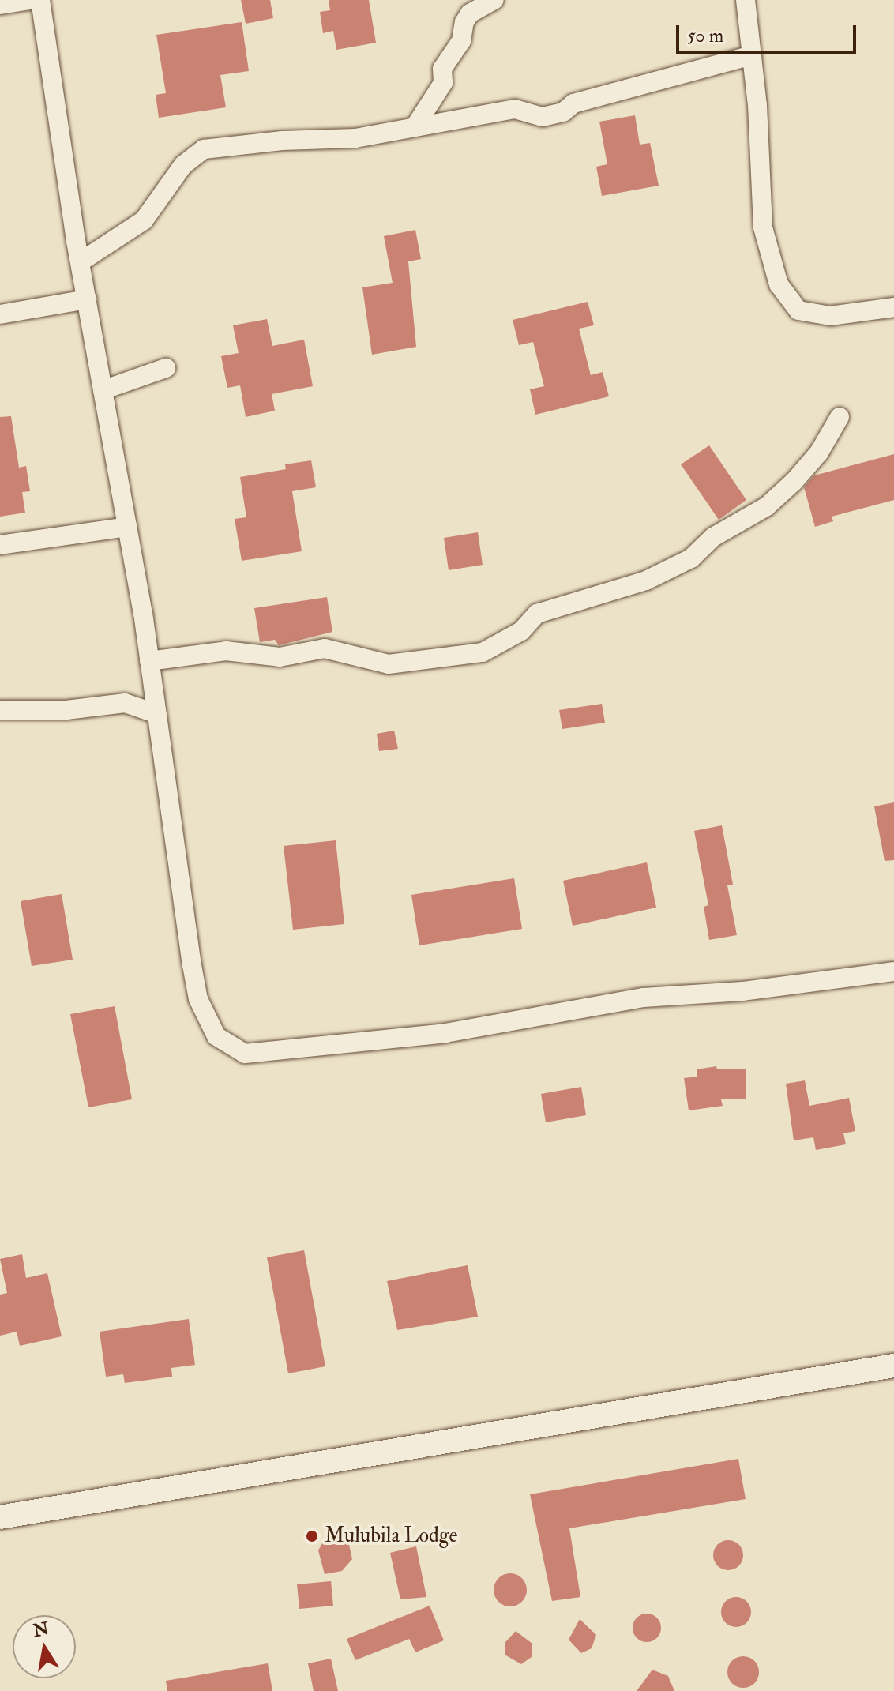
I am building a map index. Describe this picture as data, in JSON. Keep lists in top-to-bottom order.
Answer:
{
  "places": ["Mulubila Lodge"],
  "scale_bar": "50 m",
  "north": "top"
}
